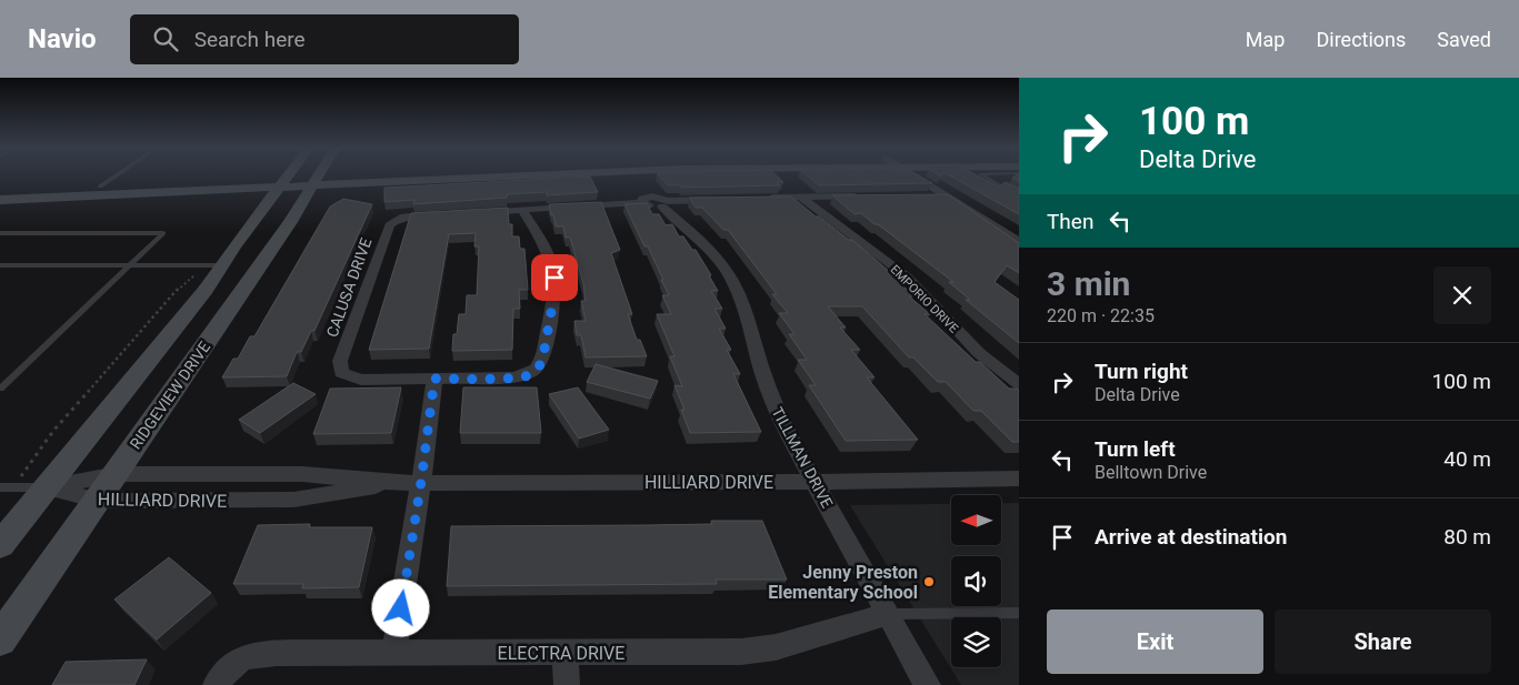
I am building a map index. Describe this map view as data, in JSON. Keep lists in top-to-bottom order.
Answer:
{
  "streets": {
    "main road": ["RIDGEVIEW DRIVE"],
    "street": [
      "CALUSA DRIVE",
      "EMPORIO DRIVE",
      "TILLMAN DRIVE",
      "HILLIARD DRIVE",
      "ELECTRA DRIVE"
    ]
  },
  "crossings": [
    ["RIDGEVIEW DRIVE", "HILLIARD DRIVE"],
    ["TILLMAN DRIVE", "HILLIARD DRIVE"],
    ["TILLMAN DRIVE", "ELECTRA DRIVE"]
  ],
  "places": ["Jenny Preston Elementary School"],
  "north": "left",
  "page": {
    "header": "Navio",
    "search": "Search here",
    "nav": ["Map", "Directions", "Saved"],
    "turn": ["100 m", "Delta Drive"],
    "then": "Then",
    "heading": ["3 min", "220 m · 22:35"],
    "list": [
      {
        "name": "Turn right",
        "note": "Delta Drive",
        "value": "100 m"
      },
      {
        "name": "Turn left",
        "note": "Belltown Drive",
        "value": "40 m"
      },
      {
        "name": "Arrive at destination",
        "value": "80 m"
      }
    ],
    "buttons": ["Exit", "Share"]
  }
}
